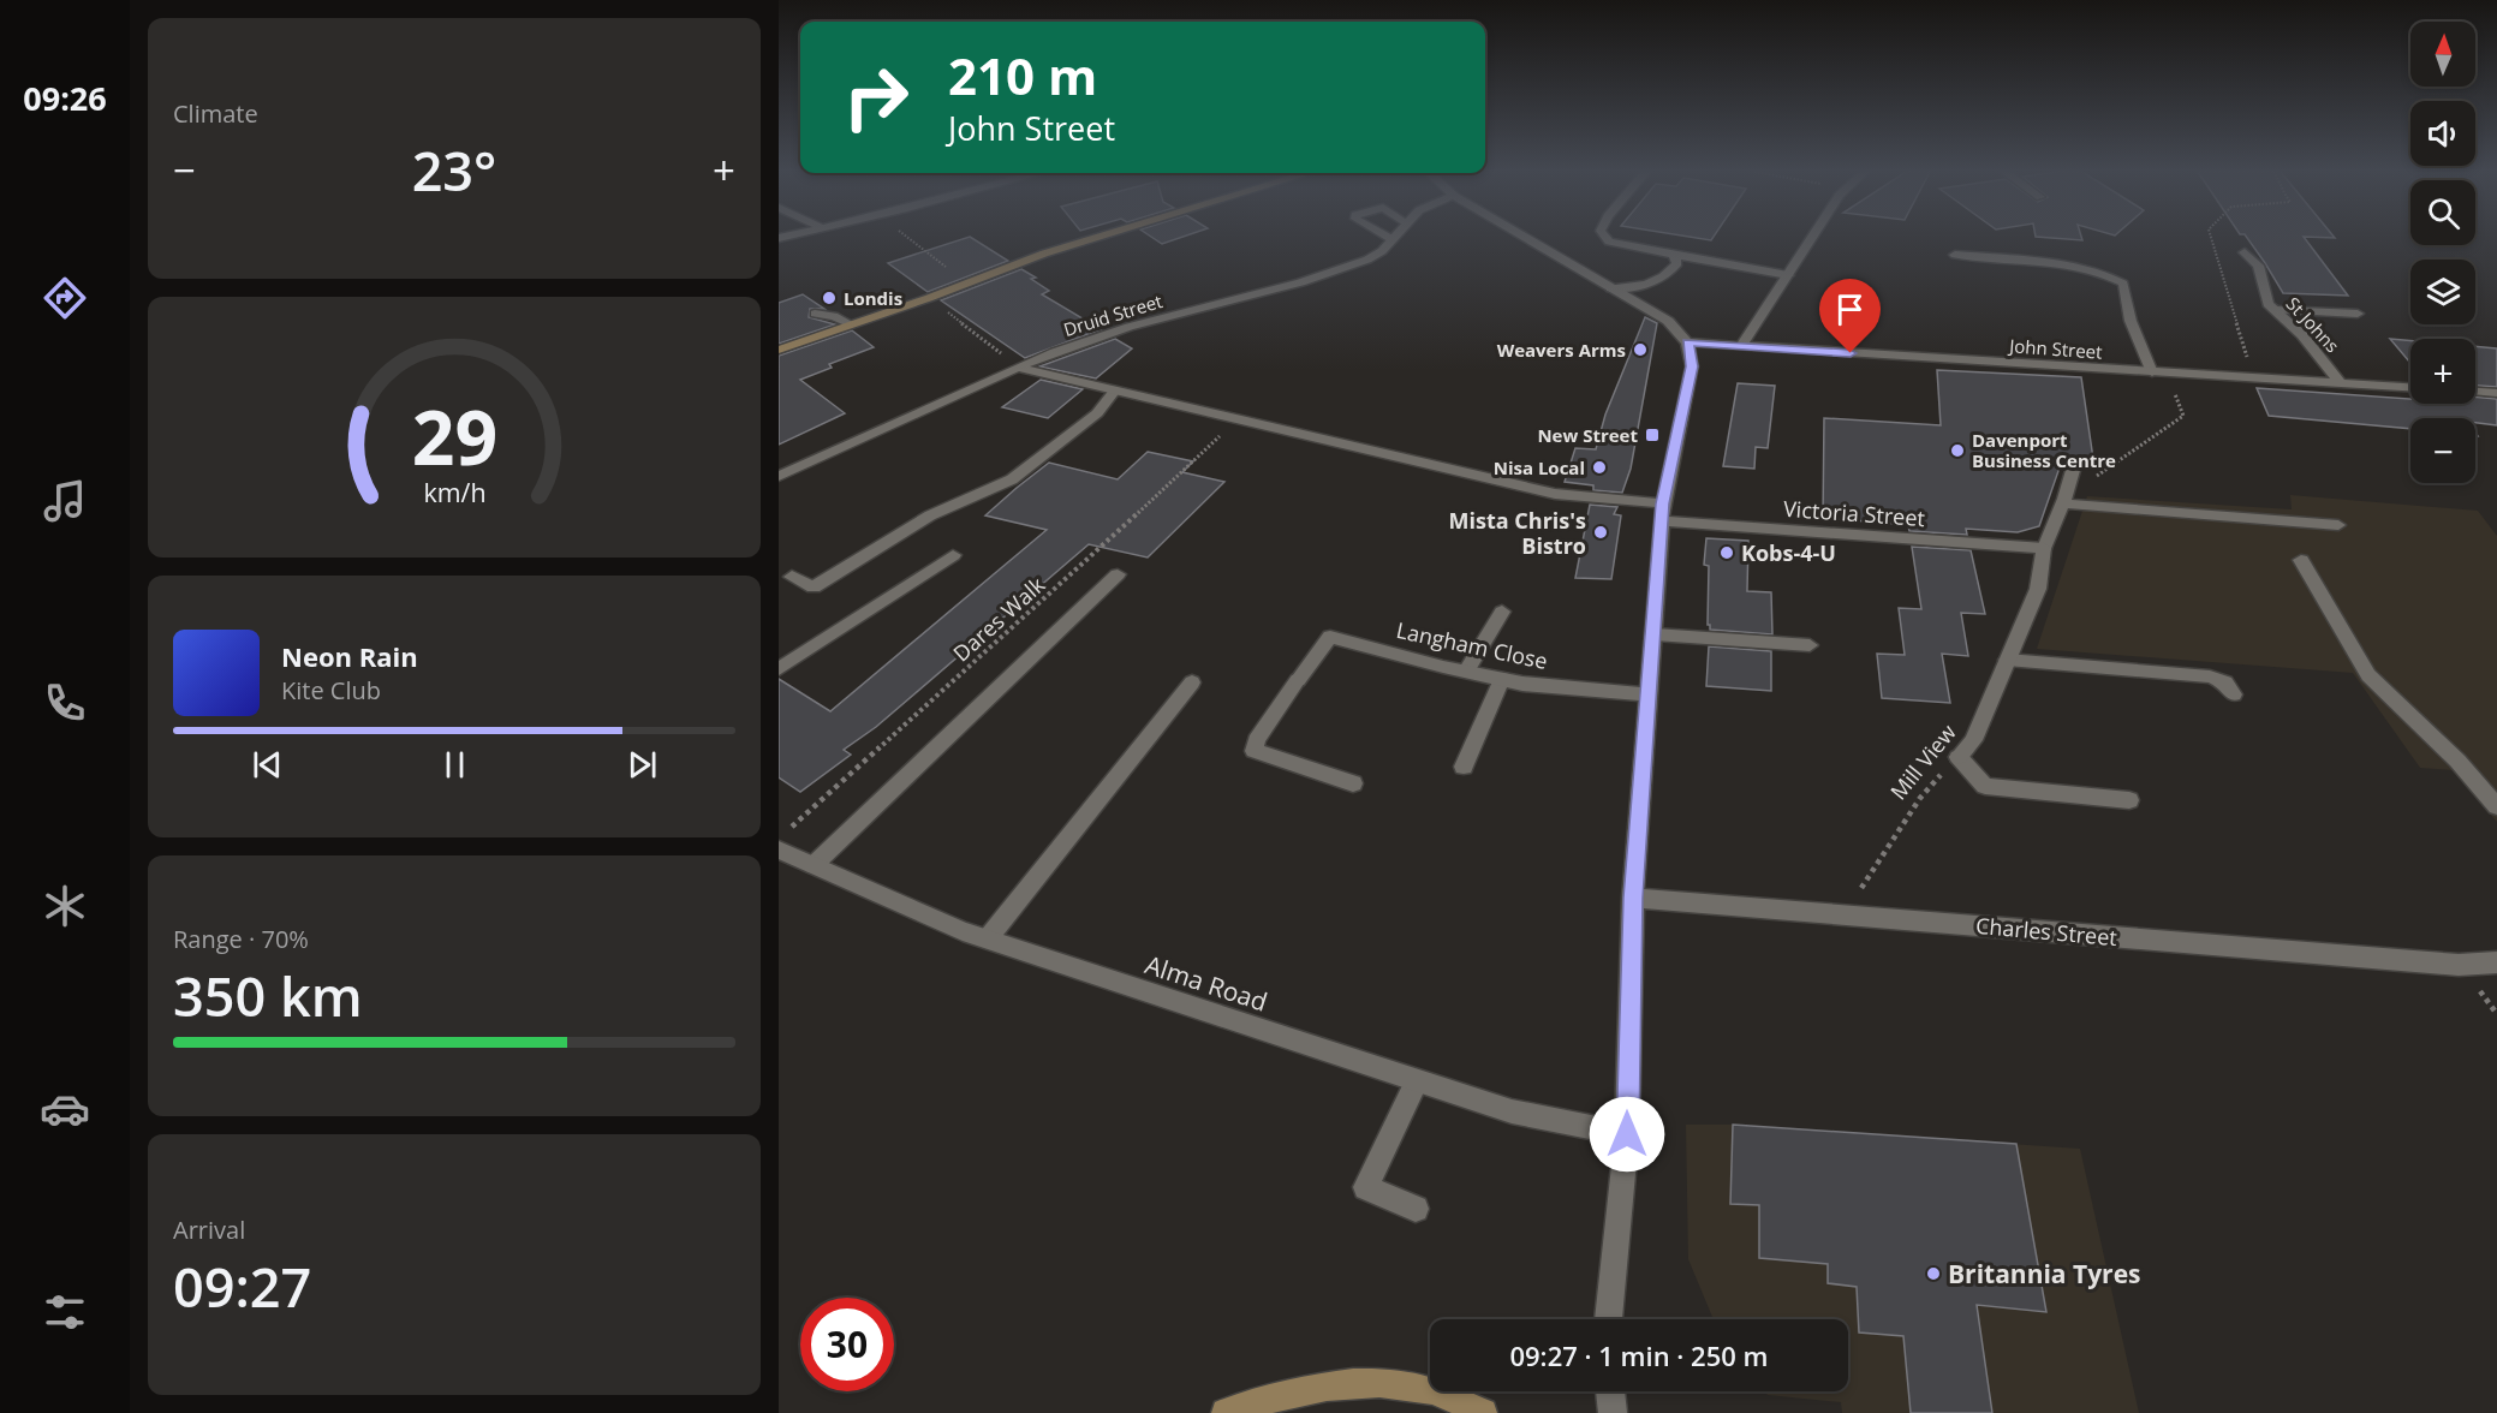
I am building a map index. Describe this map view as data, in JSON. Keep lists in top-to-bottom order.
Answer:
{
  "streets": {
    "street": [
      "Druid Street",
      "St Johns",
      "John Street",
      "Victoria Street",
      "Langham Close",
      "Mill View",
      "Charles Street",
      "Alma Road"
    ],
    "path": ["Dares Walk"]
  },
  "crossings": [
    ["St Johns", "John Street"],
    ["Victoria Street", "Mill View"],
    ["Dares Walk", "Alma Road"],
    ["Mill View", "Charles Street"]
  ],
  "places": {
    "other": [
      "Londis",
      "Weavers Arms",
      "Davenport Business Centre",
      "Nisa Local",
      "Mista Chris's Bistro",
      "Kobs-4-U",
      "Britannia Tyres"
    ],
    "transit": ["New Street"]
  },
  "north": "top",
  "page": {
    "tabs": "09:26",
    "tile": [
      "Climate",
      ["Range · 70%", "350 km"],
      ["Arrival", "09:27"]
    ],
    "map_buttons": ["+", "−"],
    "turn": ["210 m", "John Street"],
    "heat": ["−", "23°", "+"],
    "song": ["Neon Rain", "Kite Club"],
    "limit": "30",
    "trip": "09:27 · 1 min · 250 m",
    "gauge": ["29", "km/h"]
  }
}
